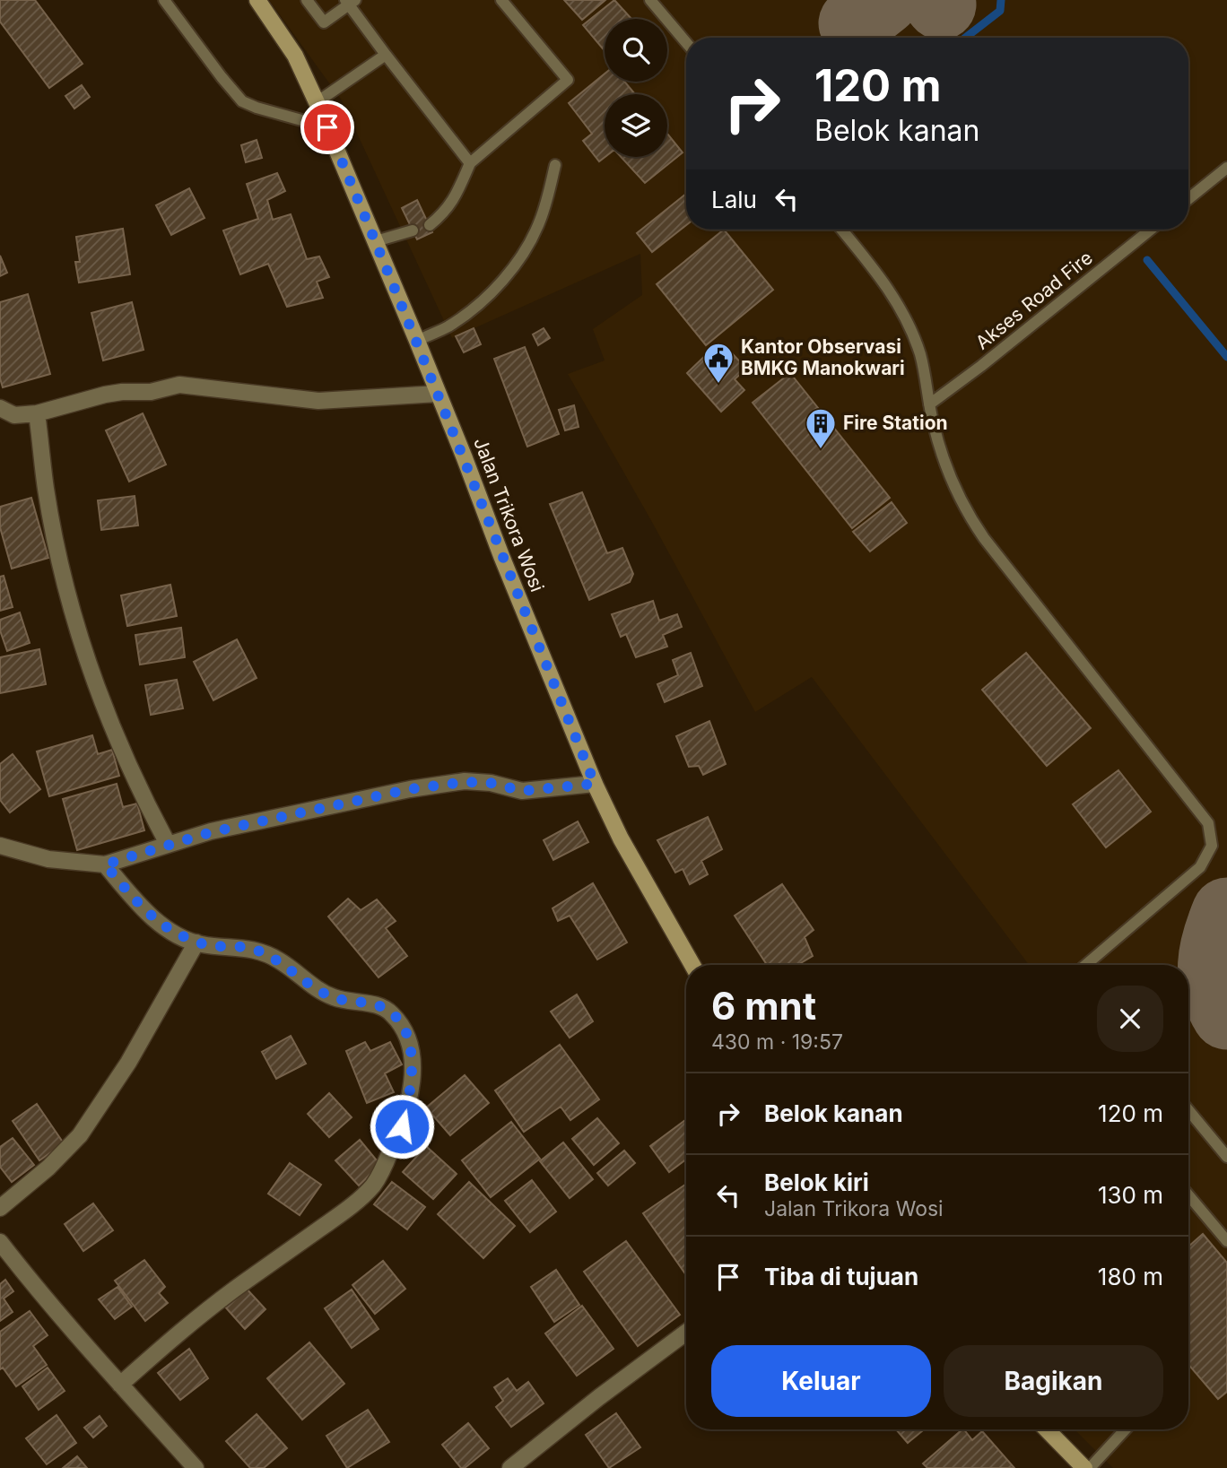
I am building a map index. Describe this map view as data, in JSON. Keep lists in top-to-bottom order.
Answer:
{
  "streets": {
    "street": ["Jalan Trikora Wosi"],
    "lane": ["Akses Road Fire"]
  },
  "places": {
    "public building": ["Kantor Observasi BMKG Manokwari"],
    "building": ["Fire Station"]
  },
  "page": {
    "turn": ["120 m", "Belok kanan"],
    "then": "Lalu",
    "heading": ["6 mnt", "430 m · 19:57"],
    "list": [
      {
        "name": "Belok kanan",
        "value": "120 m"
      },
      {
        "name": "Belok kiri",
        "note": "Jalan Trikora Wosi",
        "value": "130 m"
      },
      {
        "name": "Tiba di tujuan",
        "value": "180 m"
      }
    ],
    "buttons": ["Keluar", "Bagikan"]
  }
}
